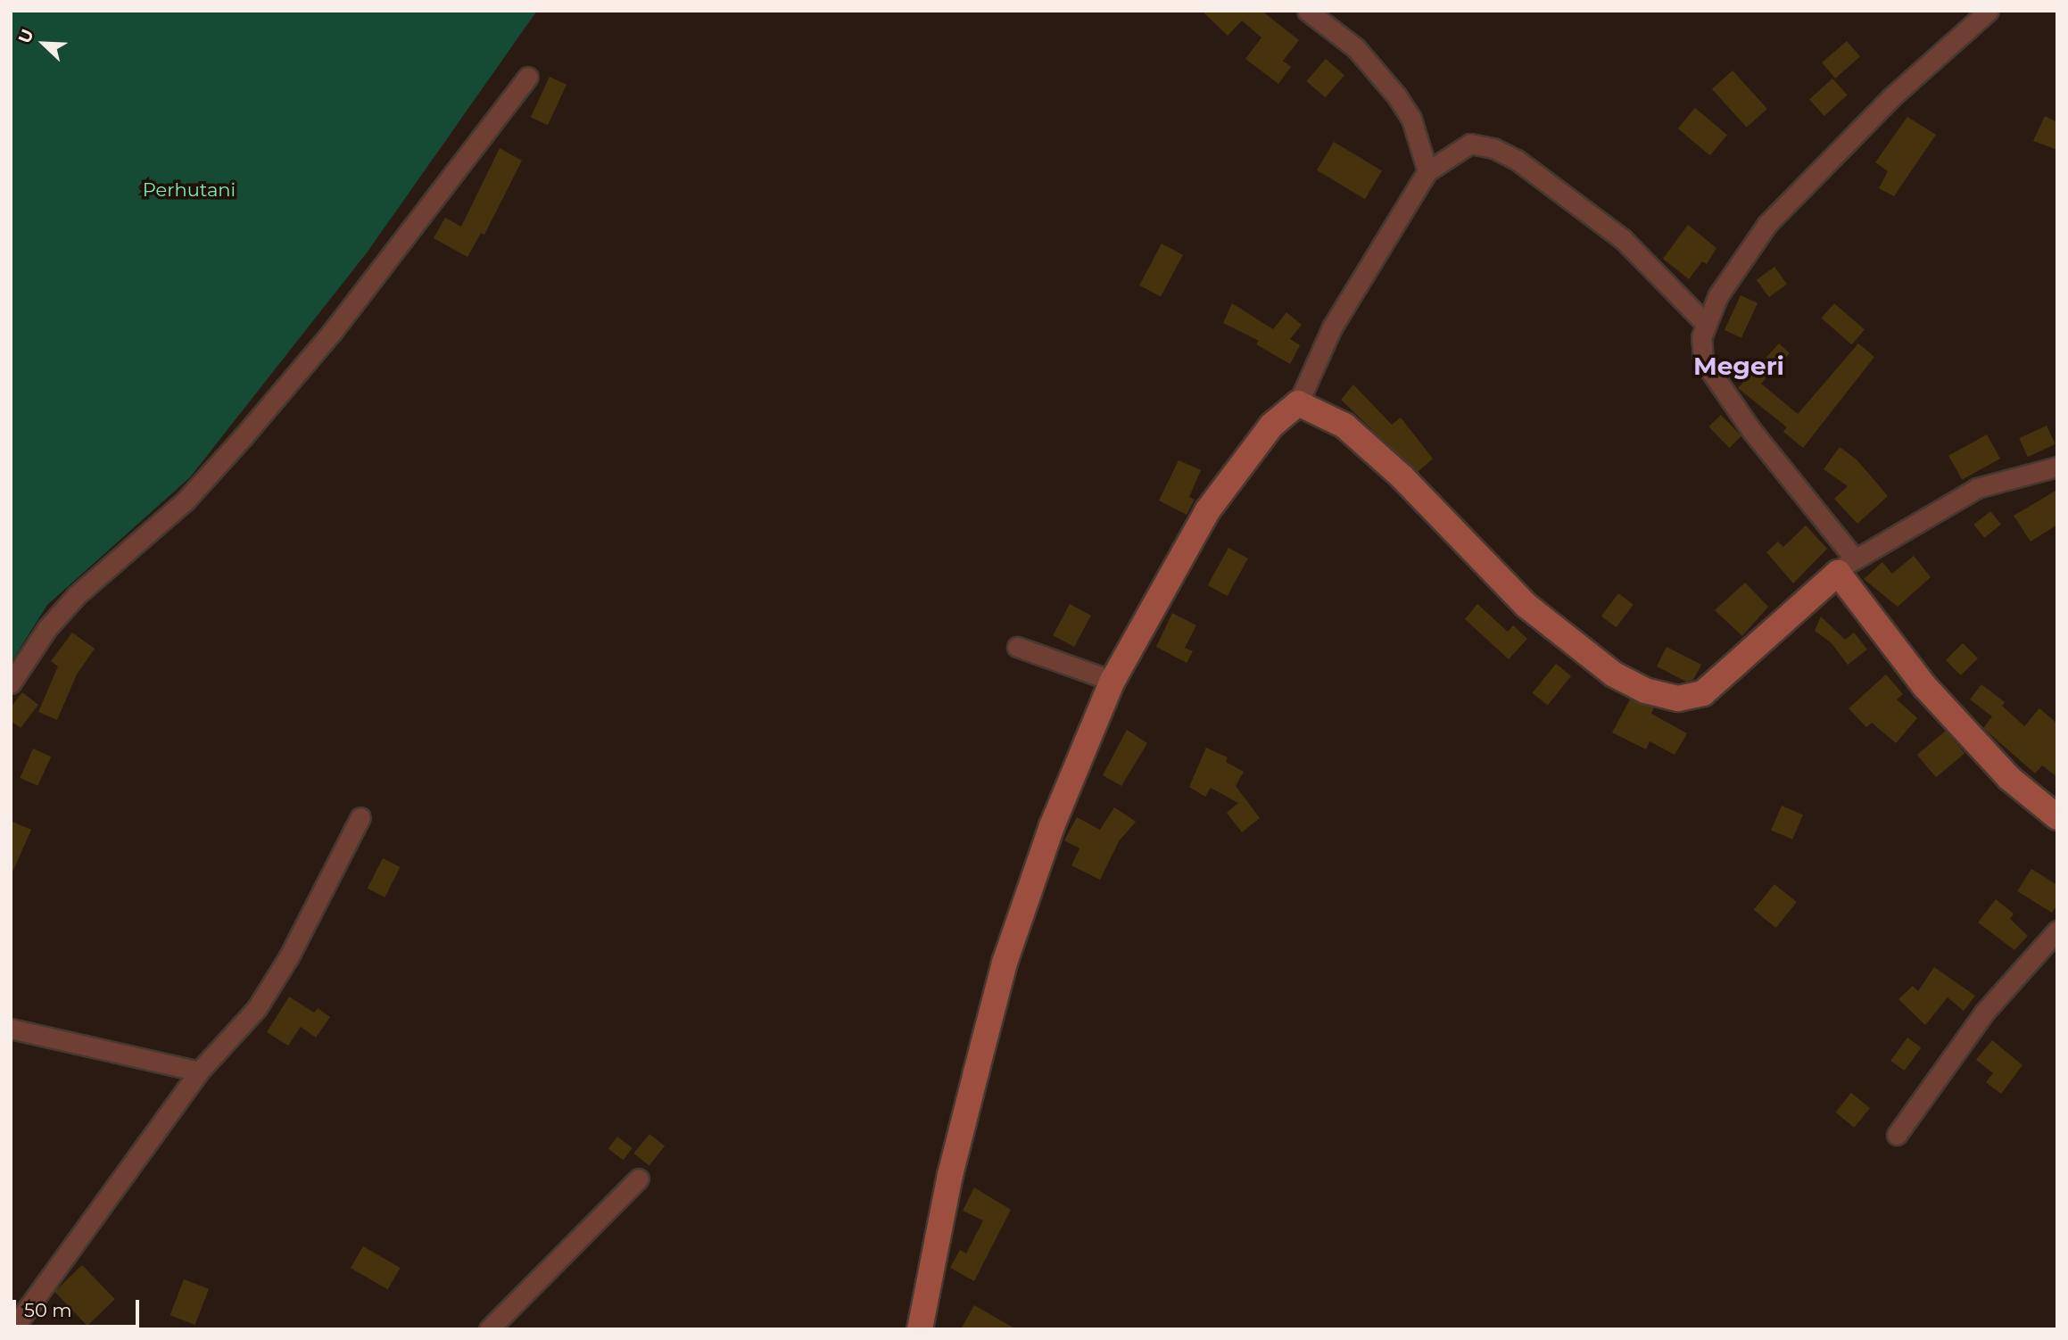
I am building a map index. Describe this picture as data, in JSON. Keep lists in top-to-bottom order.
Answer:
{
  "districts": ["Megeri"],
  "parks": ["Perhutani"],
  "scale_bar": "50 m",
  "north": "top left"
}
